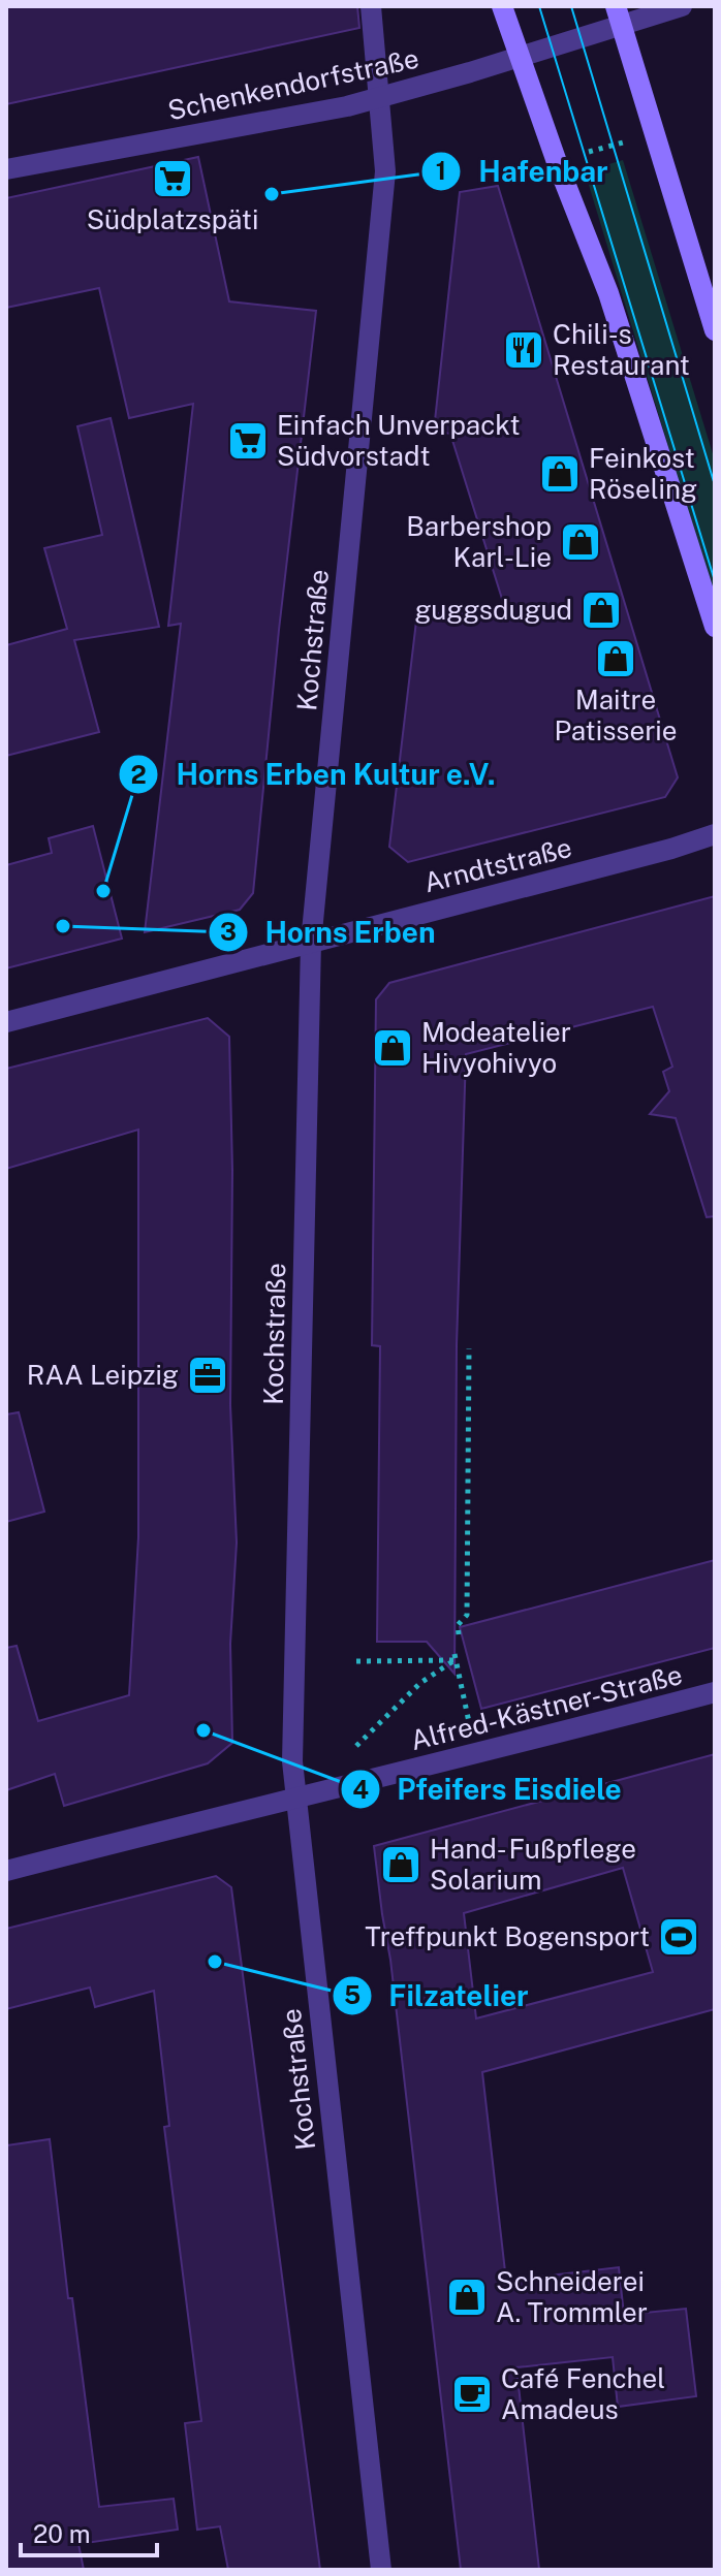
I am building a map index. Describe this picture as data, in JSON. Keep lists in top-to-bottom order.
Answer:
{
  "streets": {
    "street": [
      "Schenkendorfstraße",
      "Kochstraße",
      "Arndtstraße",
      "Alfred-Kästner-Straße"
    ]
  },
  "crossings": [
    ["Schenkendorfstraße", "Kochstraße"],
    ["Kochstraße", "Arndtstraße"],
    ["Kochstraße", "Alfred-Kästner-Straße"]
  ],
  "places": {
    "supermarket": ["Südplatzspäti", "Einfach Unverpackt Südvorstadt"],
    "other": [
      "Hafenbar",
      "Horns Erben Kultur e.V.",
      "Horns Erben",
      "Pfeifers Eisdiele",
      "Filzatelier"
    ],
    "restaurant": ["Chili-s Restaurant"],
    "shop": [
      "Feinkost Röseling",
      "Barbershop Karl-Lie",
      "guggsdugud",
      "Maitre Patisserie",
      "Modeatelier Hivyohivyo",
      "Hand- Fußpflege Solarium",
      "Schneiderei A. Trommler"
    ],
    "office": ["RAA Leipzig"],
    "sports": ["Treffpunkt Bogensport"],
    "cafe": ["Café Fenchel Amadeus"]
  },
  "scale_bar": "20 m"
}
